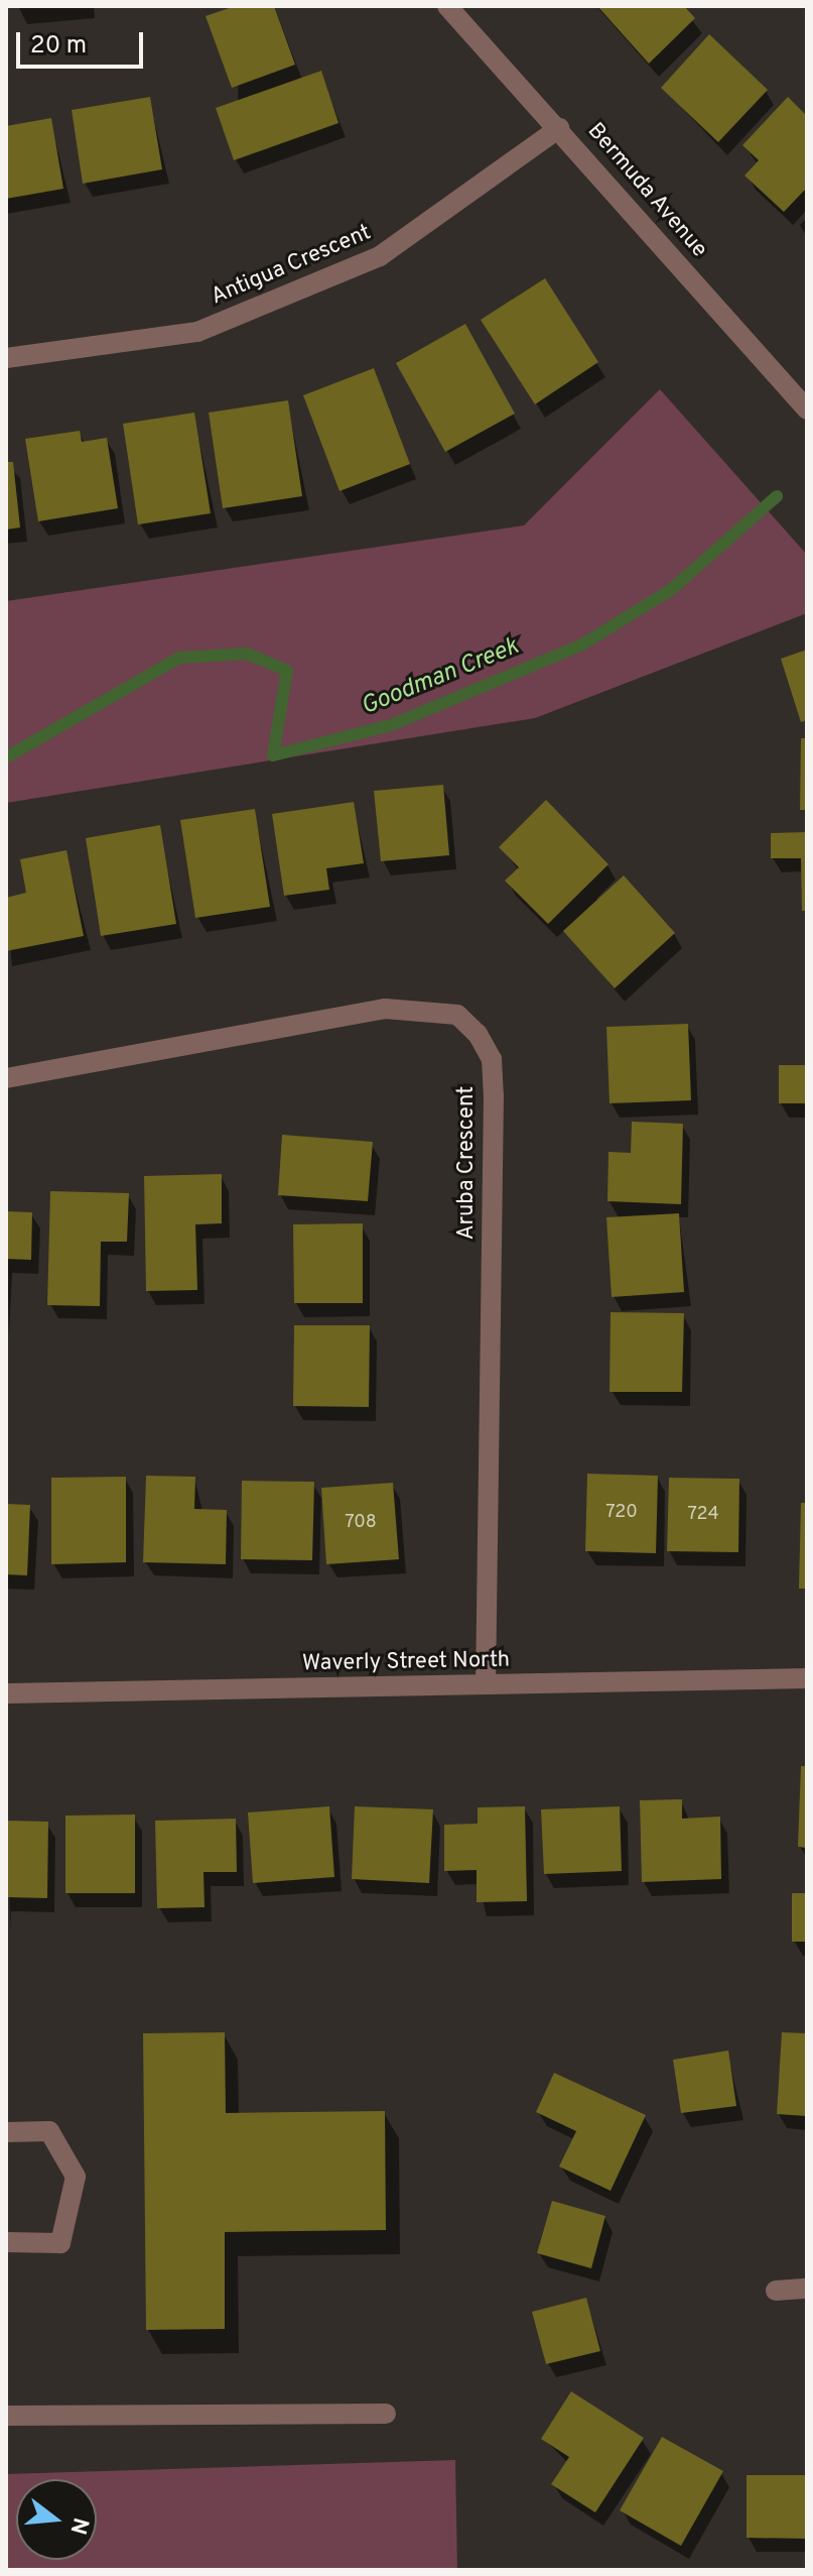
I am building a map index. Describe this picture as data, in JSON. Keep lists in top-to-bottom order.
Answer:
{
  "streets": {
    "street": [
      "Bermuda Avenue",
      "Antigua Crescent",
      "Aruba Crescent",
      "Waverly Street North"
    ]
  },
  "crossings": [
    ["Bermuda Avenue", "Antigua Crescent"],
    ["Aruba Crescent", "Waverly Street North"]
  ],
  "water": ["Goodman Creek"],
  "house_numbers": ["720", "724", "708"],
  "scale_bar": "20 m",
  "north": "right"
}
